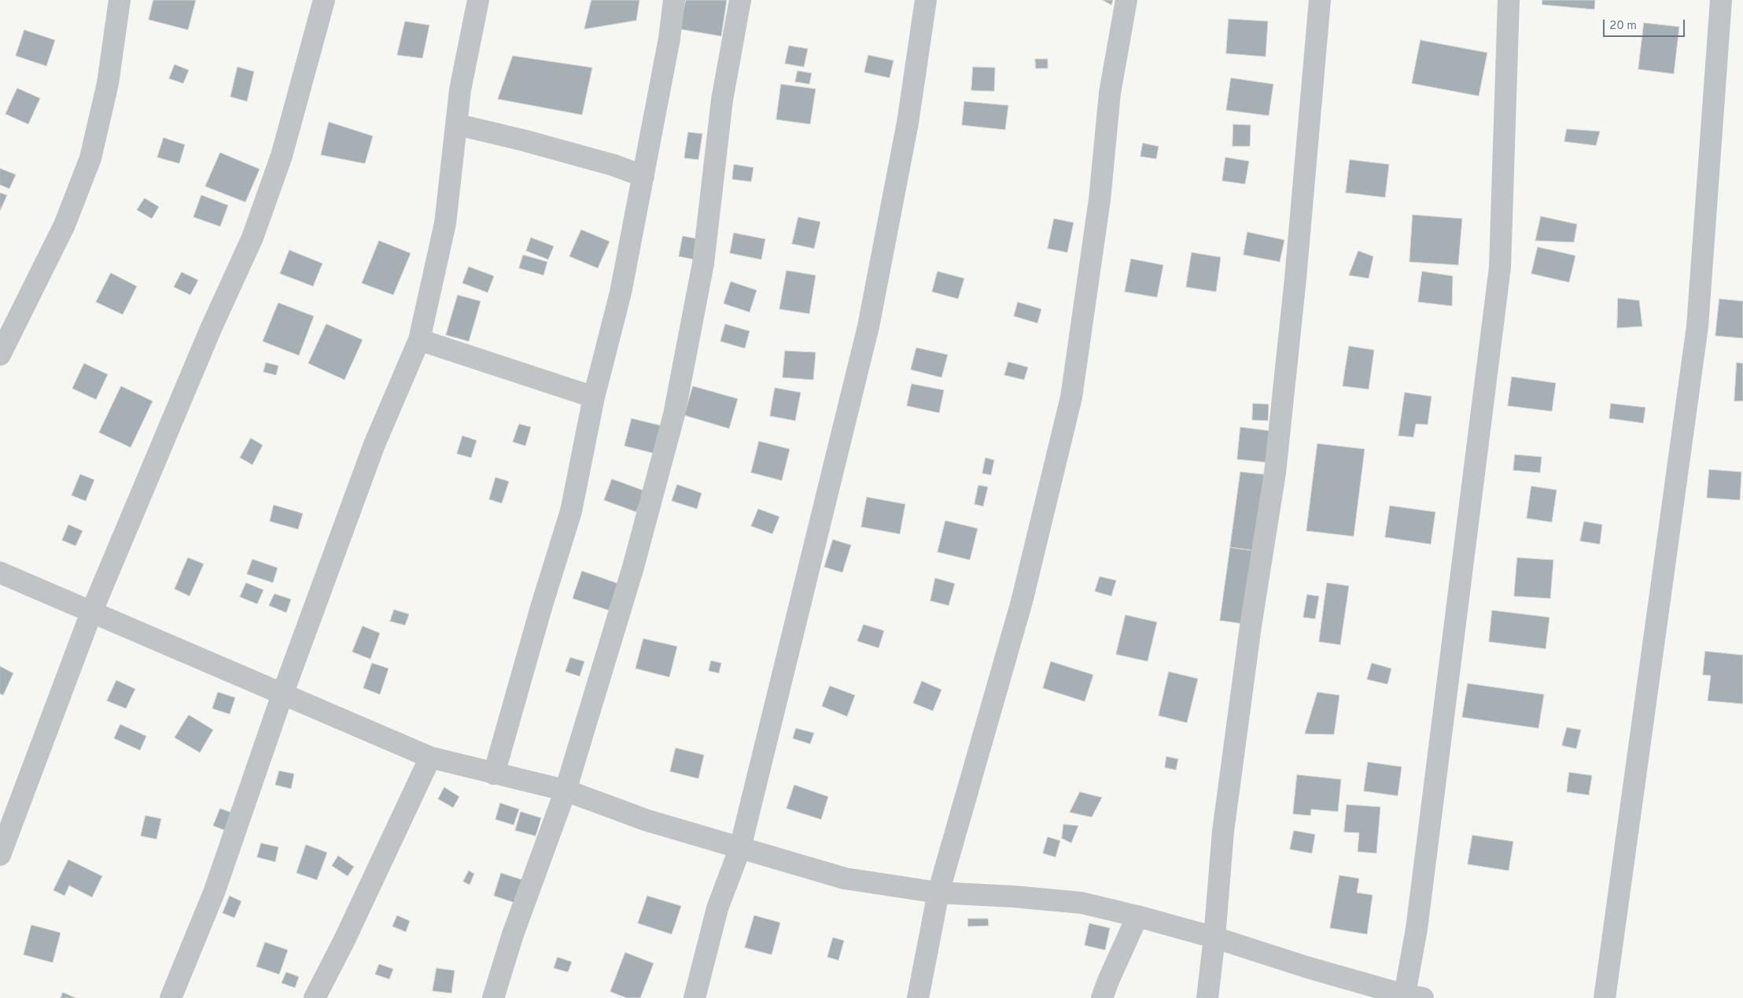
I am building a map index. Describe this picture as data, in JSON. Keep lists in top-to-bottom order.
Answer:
{
  "scale_bar": "20 m"
}
